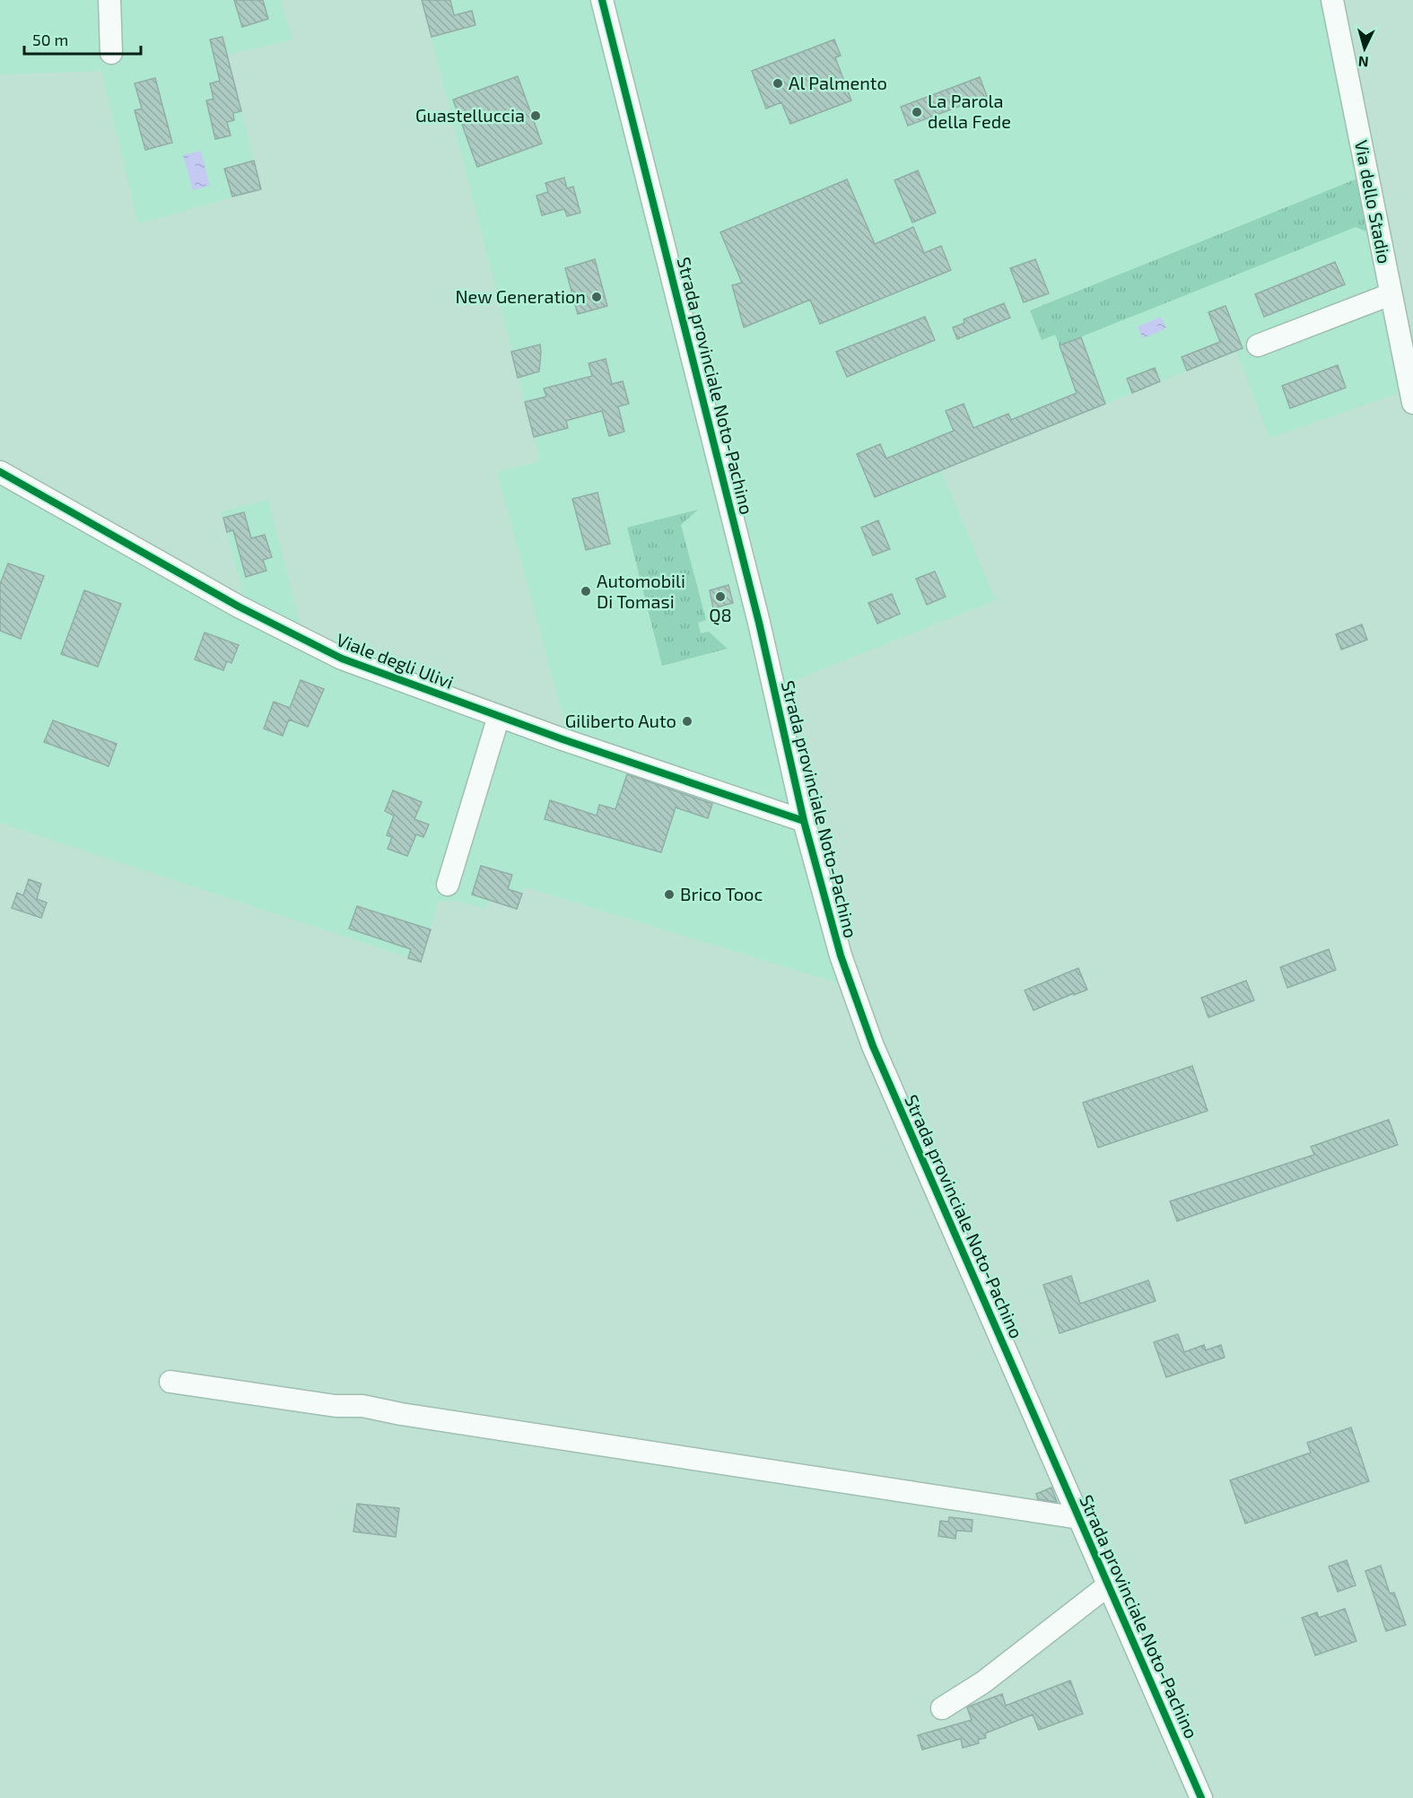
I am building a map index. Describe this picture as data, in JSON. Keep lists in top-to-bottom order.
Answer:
{
  "streets": {
    "street": ["Via dello Stadio", "Strada provinciale Noto-Pachino", "Viale degli Ulivi"]
  },
  "crossings": [
    ["Strada provinciale Noto-Pachino", "Viale degli Ulivi"]
  ],
  "places": [
    "Al Palmento",
    "La Parola della Fede",
    "Guastelluccia",
    "New Generation",
    "Automobili Di Tomasi",
    "Q8",
    "Giliberto Auto",
    "Brico Tooc"
  ],
  "scale_bar": "50 m",
  "north": "bottom"
}
